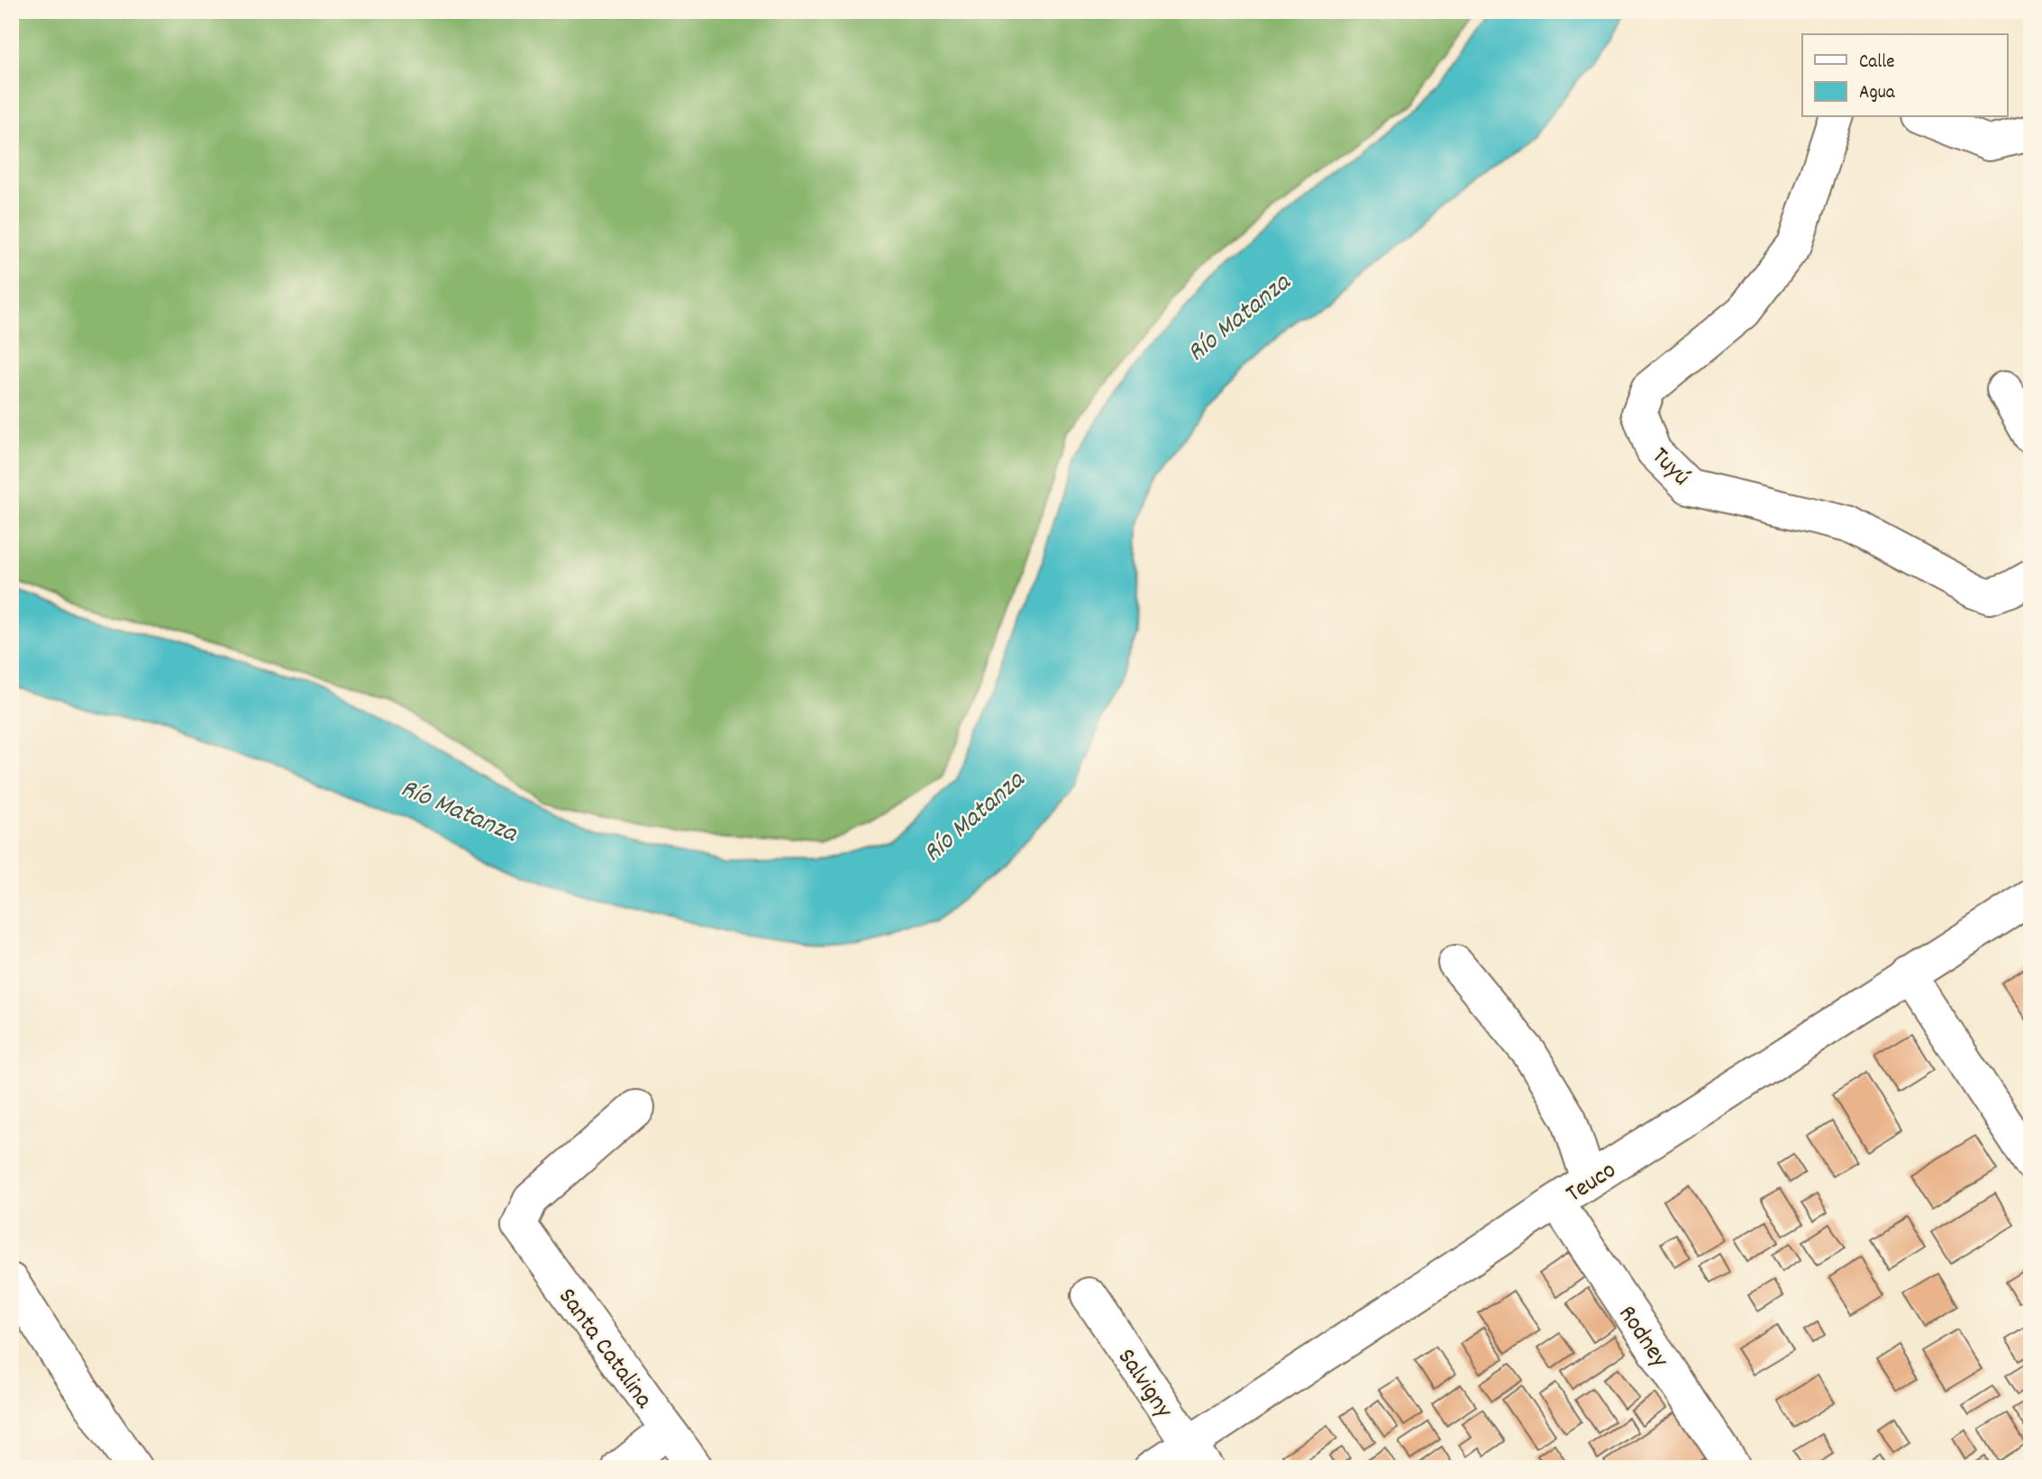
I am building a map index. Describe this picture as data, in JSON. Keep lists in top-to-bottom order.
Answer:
{
  "streets": {
    "street": [
      "Tuyú",
      "Teuco",
      "Rodney",
      "Santa Catalina",
      "Salvigny"
    ]
  },
  "crossings": [
    ["Teuco", "Rodney"],
    ["Teuco", "Salvigny"]
  ],
  "water": ["Río Matanza"],
  "legend": ["Calle", "Agua"]
}
